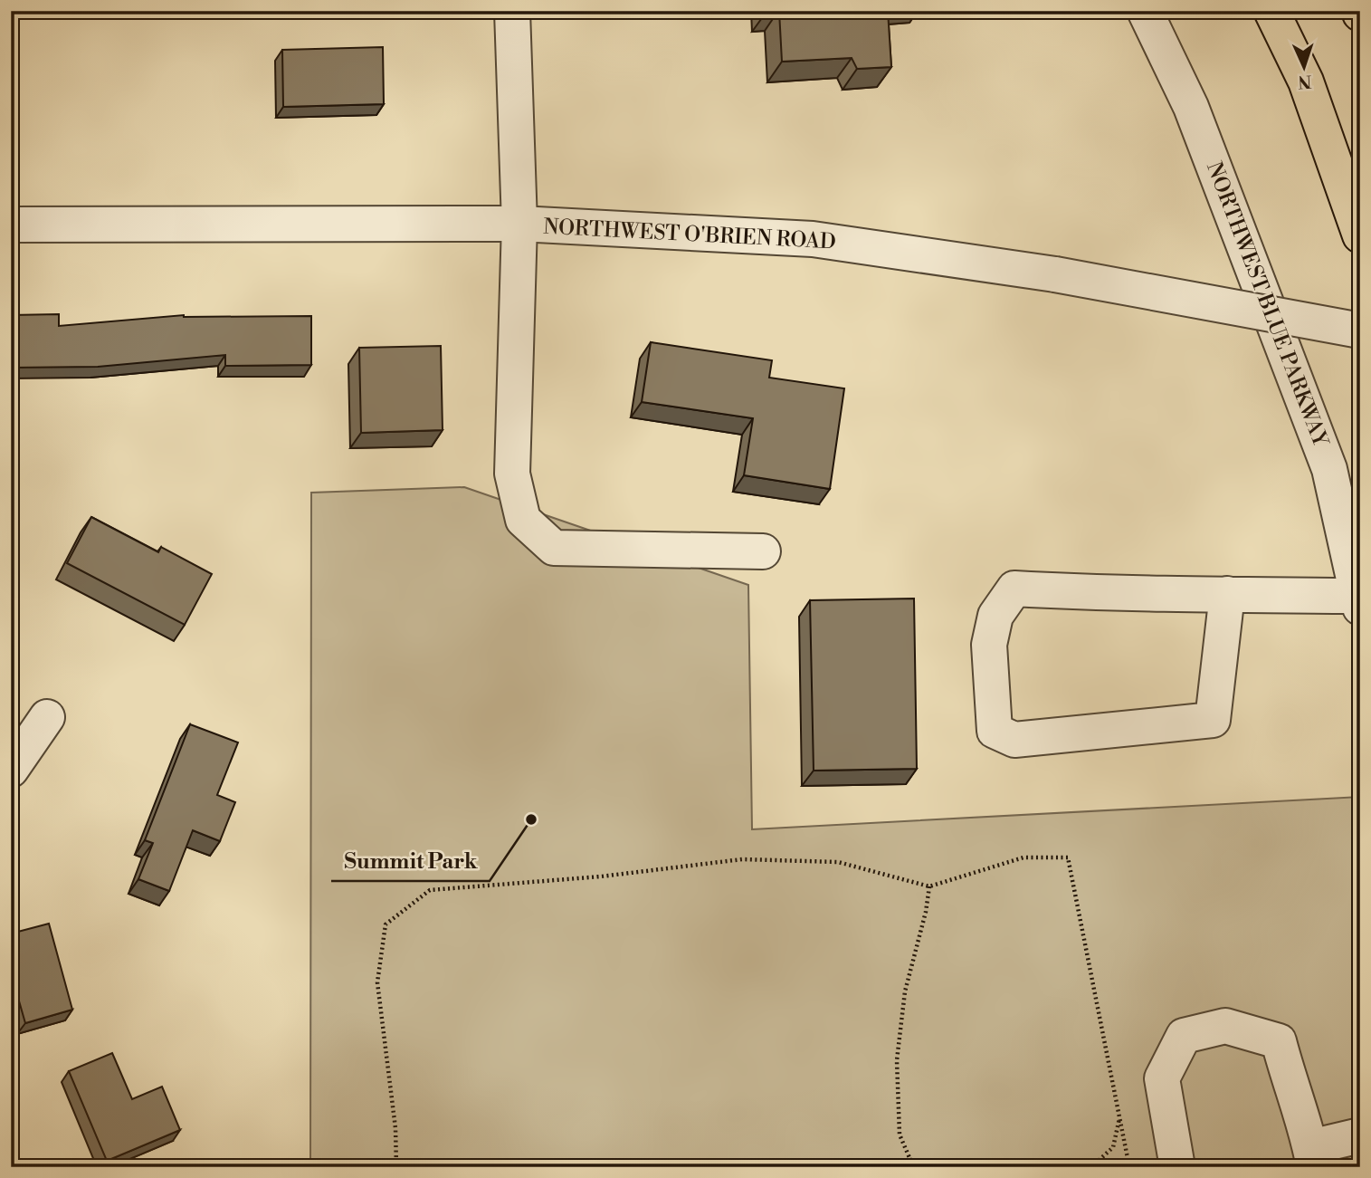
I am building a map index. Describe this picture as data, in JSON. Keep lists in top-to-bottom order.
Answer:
{
  "streets": {
    "street": ["NORTHWEST O'BRIEN ROAD", "NORTHWEST BLUE PARKWAY"]
  },
  "places": ["Summit Park"],
  "north": "bottom"
}
